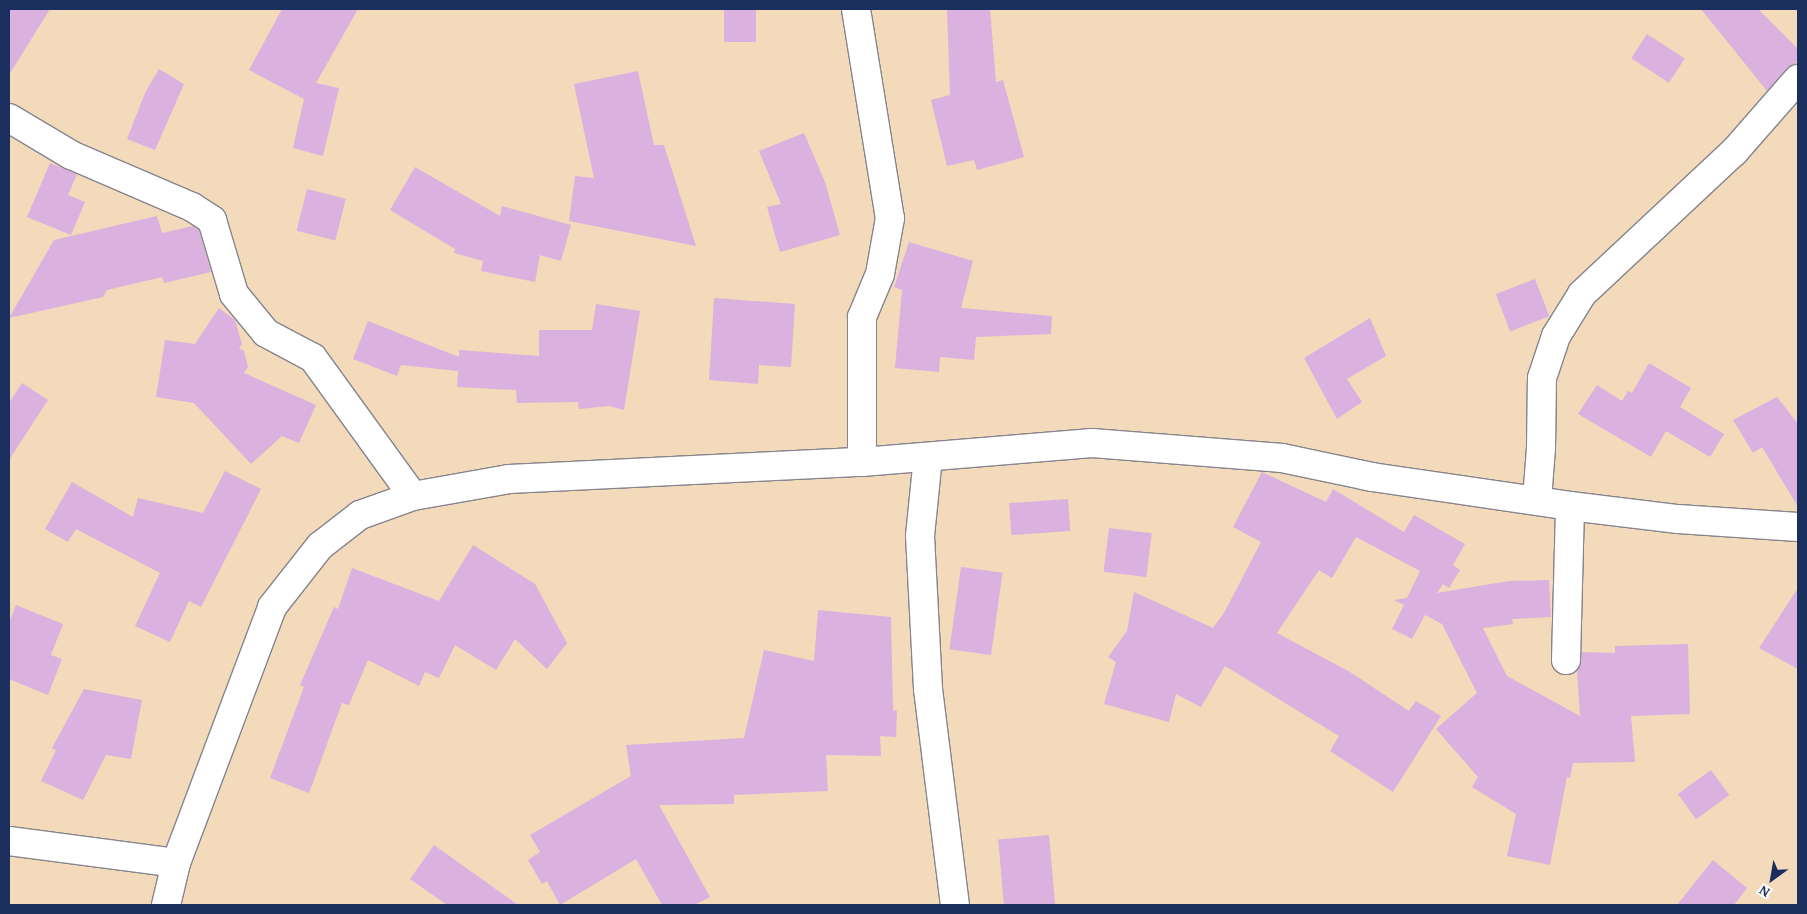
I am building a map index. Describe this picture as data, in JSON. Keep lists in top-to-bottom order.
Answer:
{
  "north": "bottom left"
}
